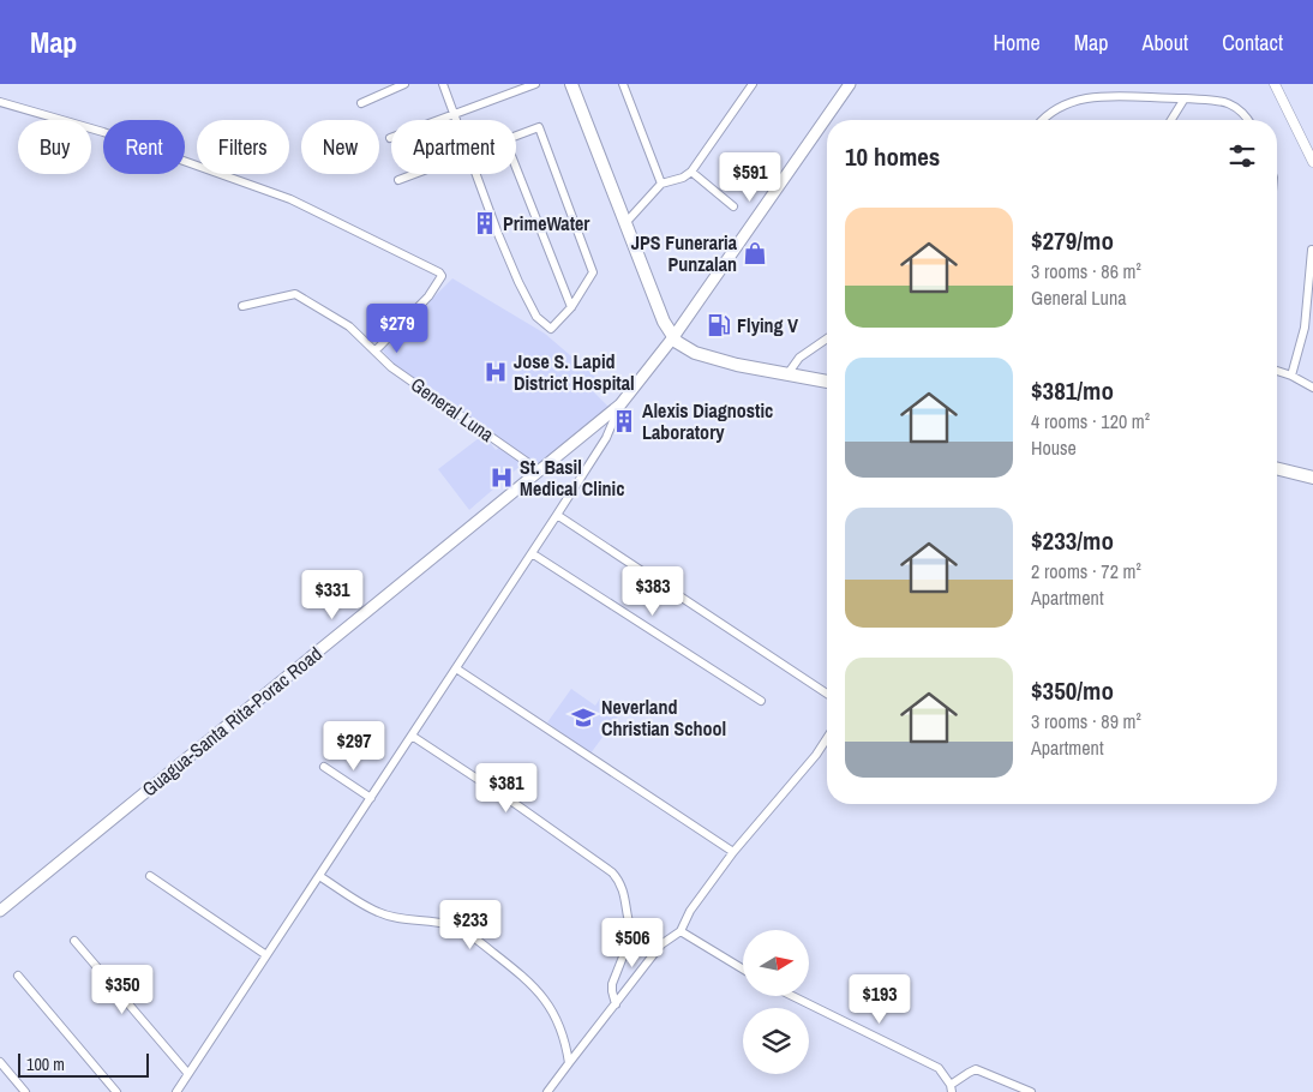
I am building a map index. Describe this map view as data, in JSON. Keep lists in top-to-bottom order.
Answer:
{
  "streets": {
    "main road": ["Guagua-Santa Rita-Porac Road"],
    "street": ["General Luna"]
  },
  "crossings": [
    ["General Luna", "Guagua-Santa Rita-Porac Road"]
  ],
  "places": {
    "building": ["PrimeWater", "Alexis Diagnostic Laboratory"],
    "shop": ["JPS Funeraria Punzalan"],
    "fuel station": ["Flying V"],
    "hospital": ["Jose S. Lapid District Hospital", "St. Basil Medical Clinic"],
    "school or university": ["Neverland Christian School"]
  },
  "scale_bar": "100 m",
  "north": "right",
  "page": {
    "header": "Map",
    "nav": [
      "Home",
      "Map",
      "About",
      "Contact"
    ],
    "chip": [
      "Buy",
      "Rent",
      "Filters",
      "New",
      "Apartment"
    ],
    "heading": "10 homes",
    "price": [
      "$591",
      "$279",
      "$383",
      "$331",
      "$297",
      "$381",
      "$233",
      "$506",
      "$350",
      "$193"
    ],
    "list": [
      {
        "name": "$279/mo",
        "note": "3 rooms · 86 m² · General Luna"
      },
      {
        "name": "$381/mo",
        "note": "4 rooms · 120 m² · House"
      },
      {
        "name": "$233/mo",
        "note": "2 rooms · 72 m² · Apartment"
      },
      {
        "name": "$350/mo",
        "note": "3 rooms · 89 m² · Apartment"
      }
    ],
    "scale": "100 m"
  }
}
